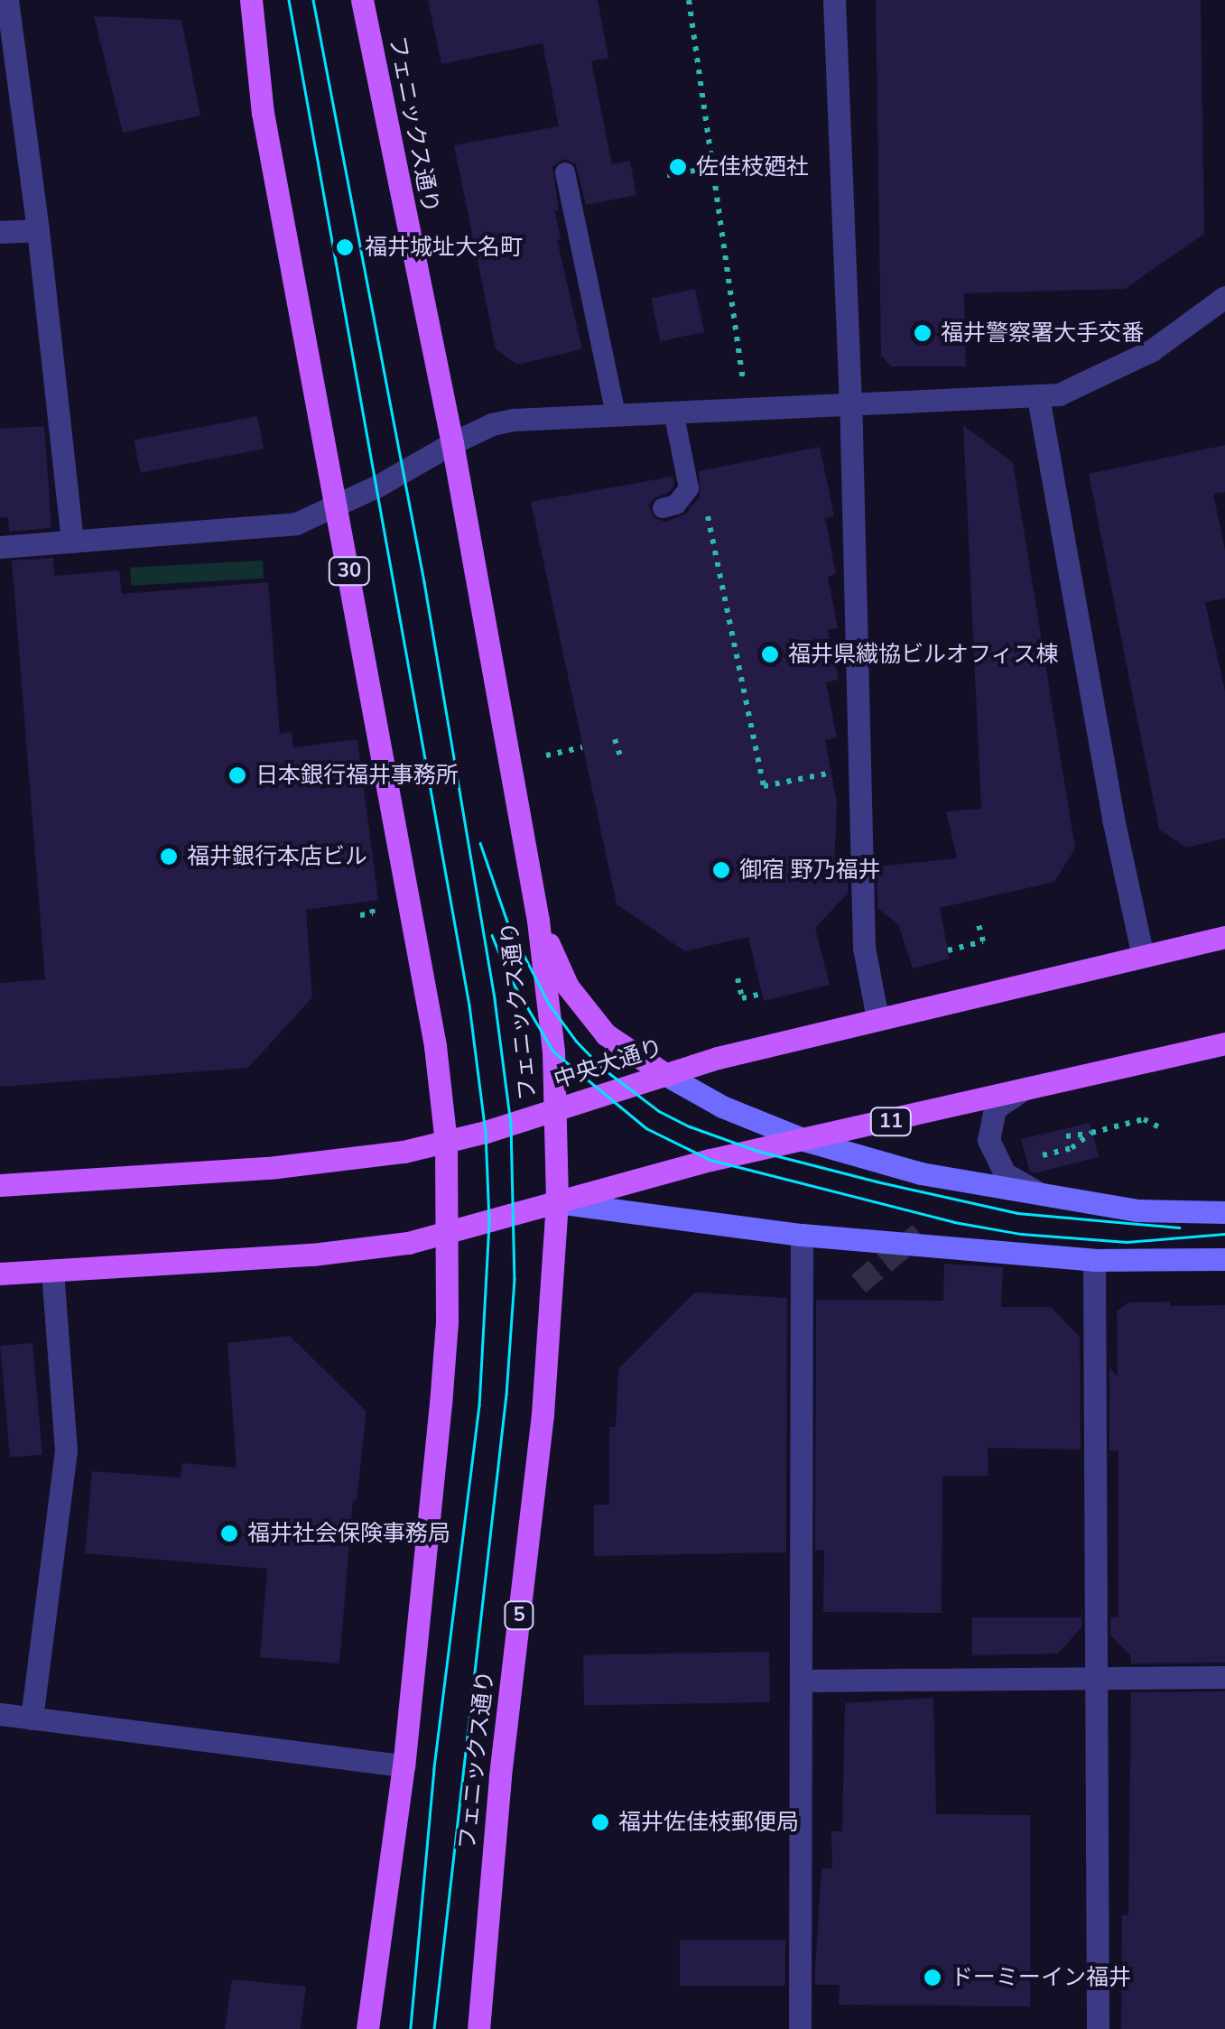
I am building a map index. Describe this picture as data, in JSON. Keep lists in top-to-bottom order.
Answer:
{
  "streets": {
    "main road": [
      "フェニックス通り",
      "30",
      "中央大通り",
      "11",
      "5"
    ]
  },
  "crossings": [
    ["フェニックス通り", "中央大通り"],
    ["フェニックス通り", "11"],
    ["30", "中央大通り"]
  ],
  "places": [
    "佐佳枝廼社",
    "福井城址大名町",
    "福井警察署大手交番",
    "福井県繊協ビルオフィス棟",
    "日本銀行福井事務所",
    "福井銀行本店ビル",
    "御宿 野乃福井",
    "福井社会保険事務局",
    "福井佐佳枝郵便局",
    "ドーミーイン福井"
  ]
}
